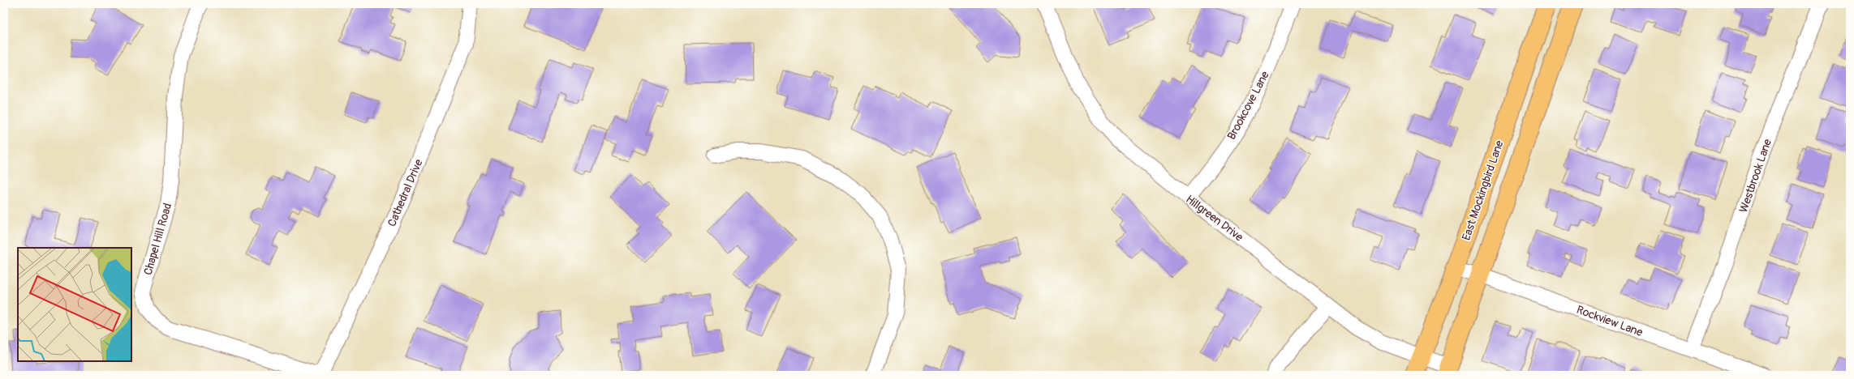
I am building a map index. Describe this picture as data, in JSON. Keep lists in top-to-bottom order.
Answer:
{
  "streets": {
    "main road": ["East Mockingbird Lane"],
    "street": [
      "Brookcove Lane",
      "Westbrook Lane",
      "Cathedral Drive",
      "Hillgreen Drive",
      "Chapel Hill Road",
      "Rockview Lane"
    ]
  },
  "crossings": [
    ["Brookcove Lane", "Hillgreen Drive"],
    ["Westbrook Lane", "Rockview Lane"],
    ["East Mockingbird Lane", "Hillgreen Drive"],
    ["East Mockingbird Lane", "Rockview Lane"],
    ["Cathedral Drive", "Chapel Hill Road"]
  ]
}
